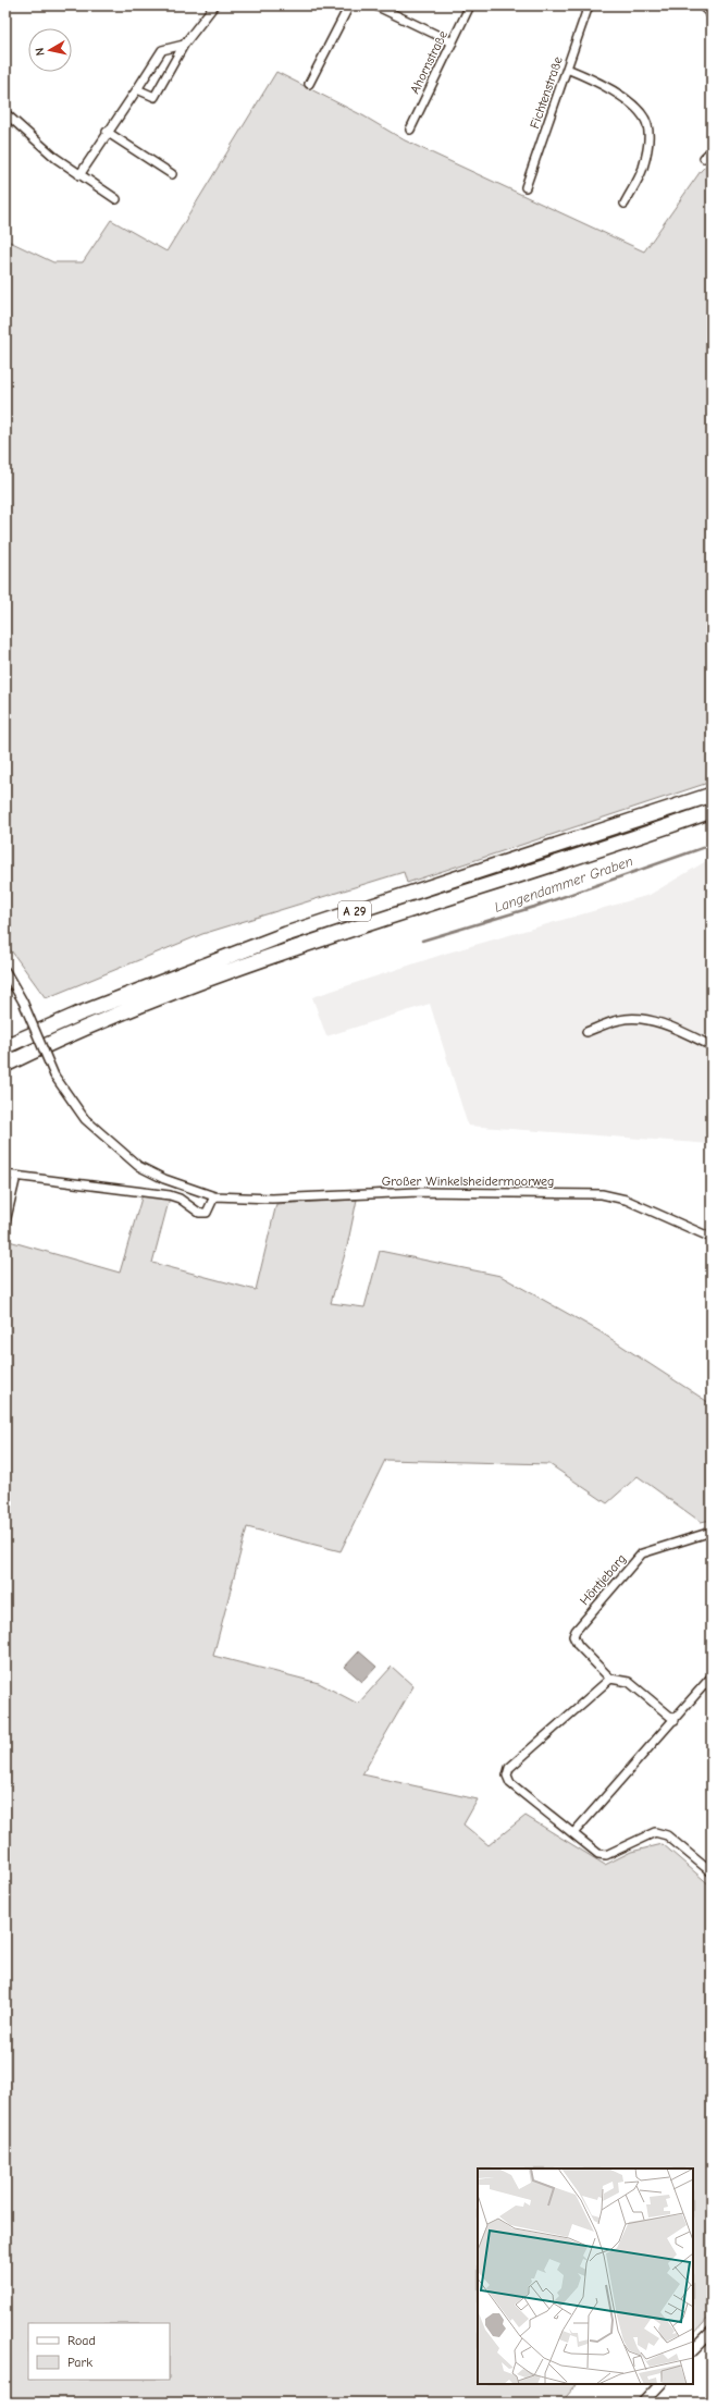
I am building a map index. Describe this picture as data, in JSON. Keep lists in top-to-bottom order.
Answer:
{
  "streets": {
    "highway": ["A 29"],
    "street": [
      "Ahornstraße",
      "Fichtenstraße",
      "Großer Winkelsheidermoorweg",
      "Höntjebarg"
    ]
  },
  "water": ["Langendammer Graben"],
  "legend": ["Road", "Park"],
  "north": "left"
}
